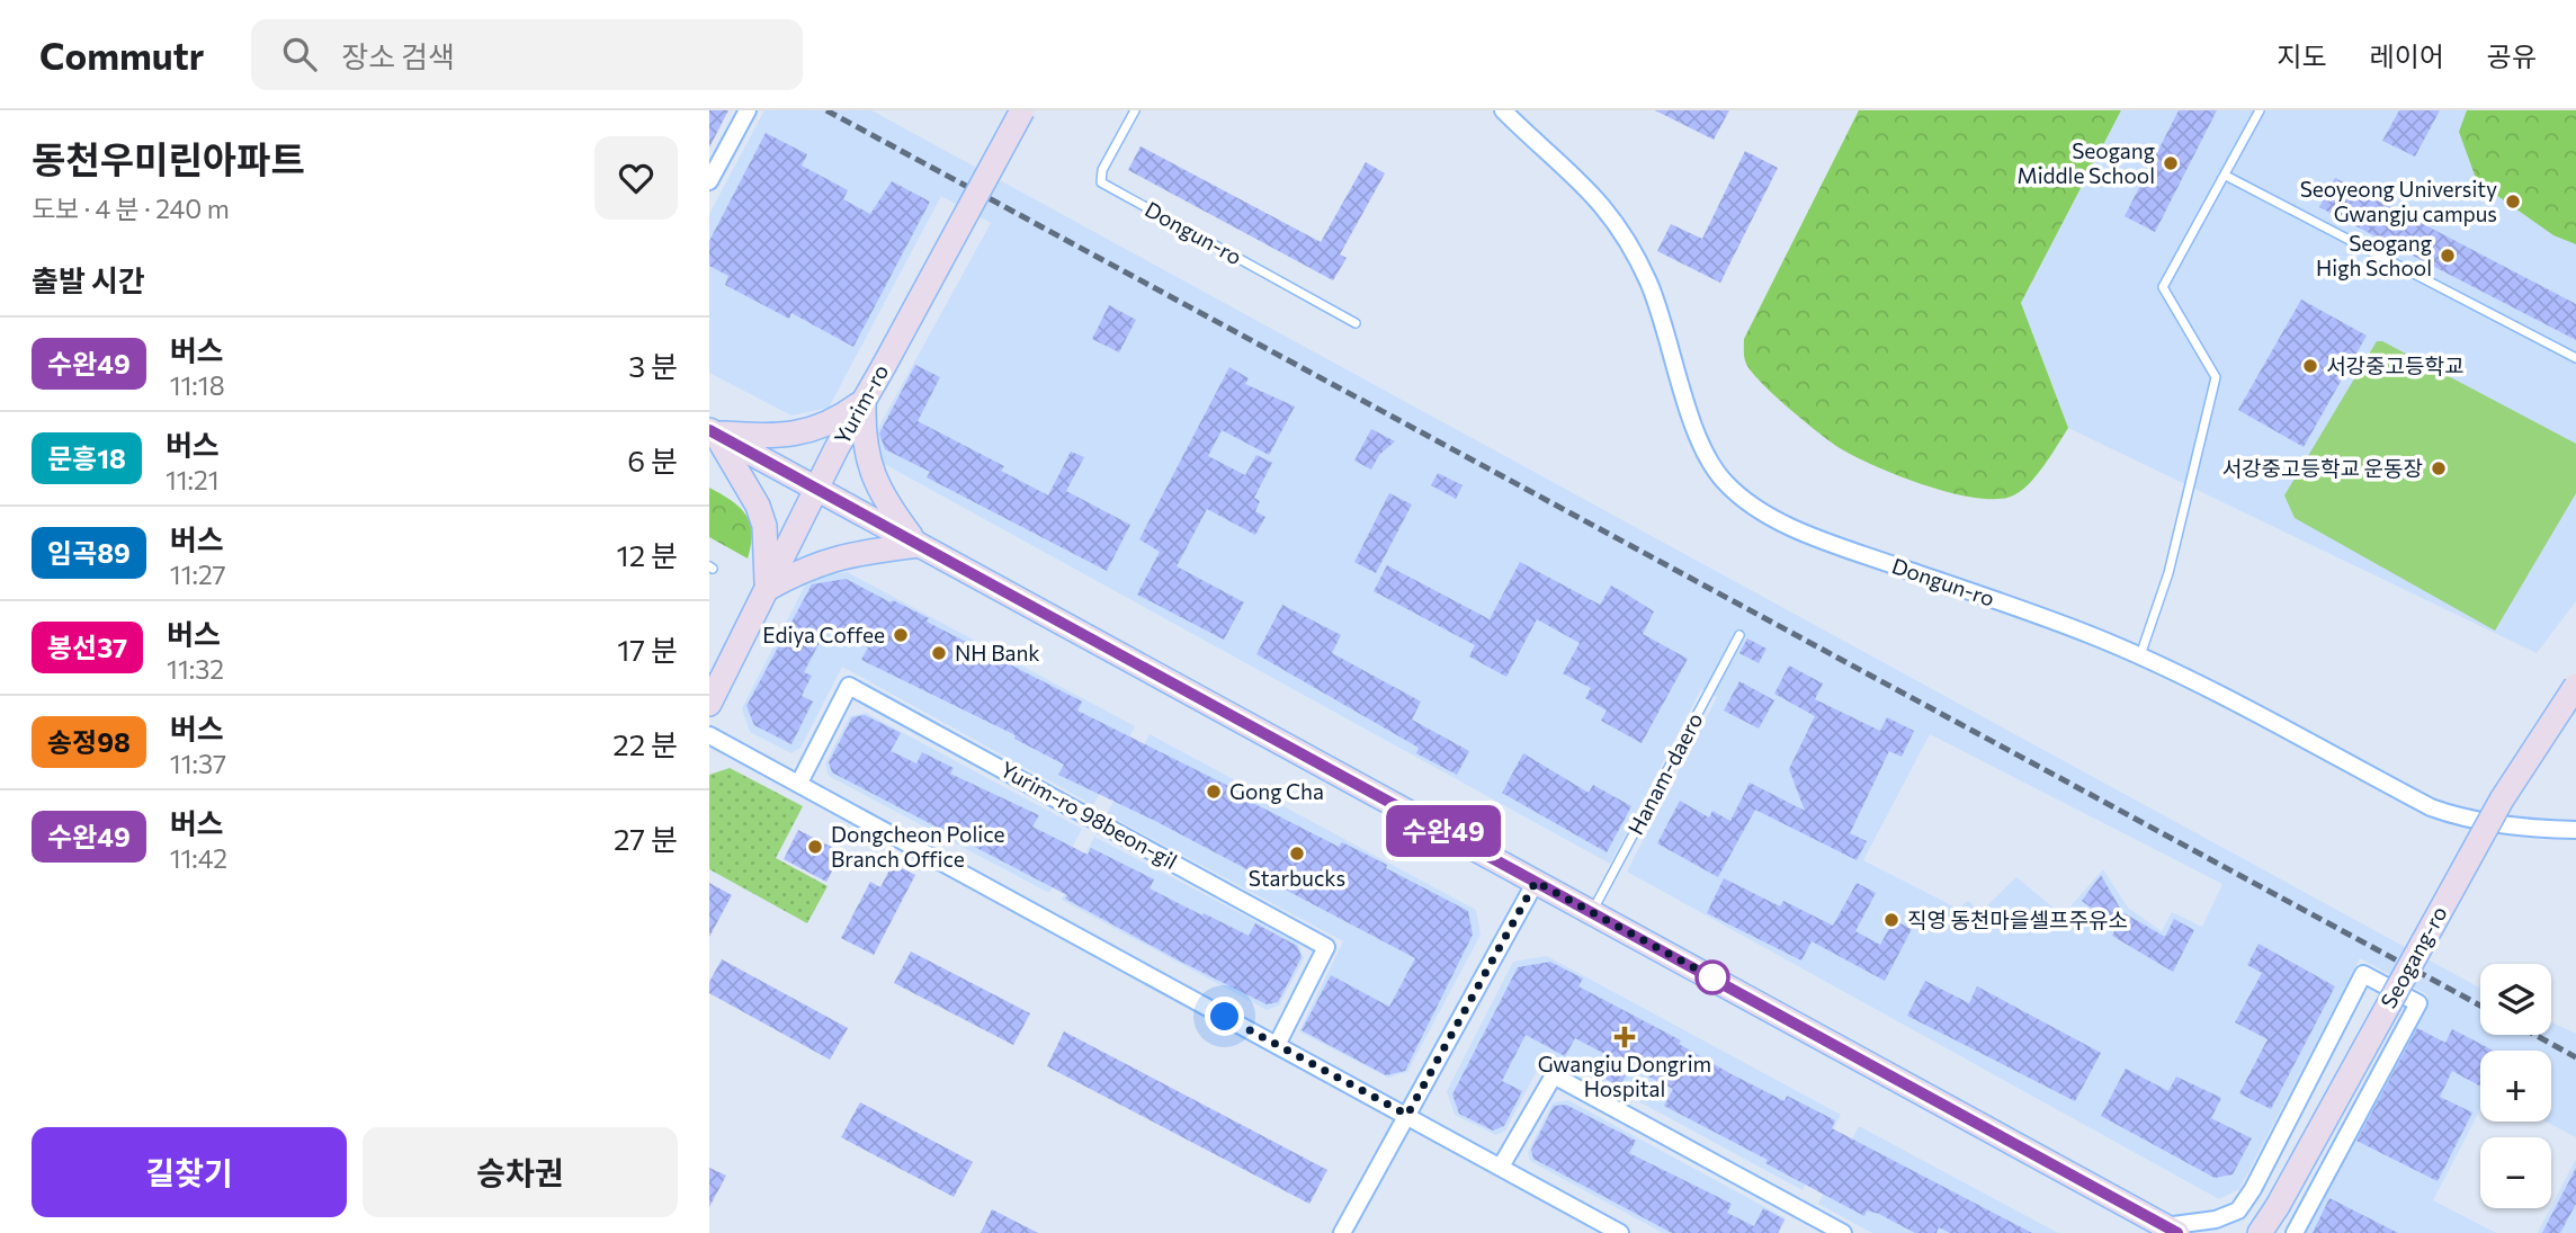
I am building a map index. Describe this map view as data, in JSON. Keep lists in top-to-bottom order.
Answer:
{
  "streets": {
    "street": [
      "Dongun-ro",
      "Yurim-ro",
      "Yurim-ro 98beon-gil",
      "Seogang-ro"
    ],
    "lane": ["Hanam-daero"]
  },
  "places": {
    "other": [
      "Seogang Middle School",
      "Seoyeong University Gwangju campus",
      "Seogang High School",
      "서강중고등학교",
      "서강중고등학교 운동장",
      "Ediya Coffee",
      "NH Bank",
      "Gong Cha",
      "Dongcheon Police Branch Office",
      "Starbucks",
      "직영 동천마을셀프주유소"
    ],
    "health": ["Gwangiu Dongrim Hospital"]
  },
  "lines": ["bus line 수완49"],
  "page": {
    "header": "Commutr",
    "search": "장소 검색",
    "nav": ["지도", "레이어", "공유"],
    "heading": [
      ["동천우미린아파트", "도보 · 4 분 · 240 m"],
      "출발 시간"
    ],
    "on_map": "수완49",
    "list": [
      {
        "mark": "수완49",
        "name": "버스",
        "note": "11:18",
        "value": "3 분"
      },
      {
        "mark": "문흥18",
        "name": "버스",
        "note": "11:21",
        "value": "6 분"
      },
      {
        "mark": "임곡89",
        "name": "버스",
        "note": "11:27",
        "value": "12 분"
      },
      {
        "mark": "봉선37",
        "name": "버스",
        "note": "11:32",
        "value": "17 분"
      },
      {
        "mark": "송정98",
        "name": "버스",
        "note": "11:37",
        "value": "22 분"
      },
      {
        "mark": "수완49",
        "name": "버스",
        "note": "11:42",
        "value": "27 분"
      }
    ],
    "map_buttons": ["+", "−"],
    "buttons": ["길찾기", "승차권"]
  }
}
